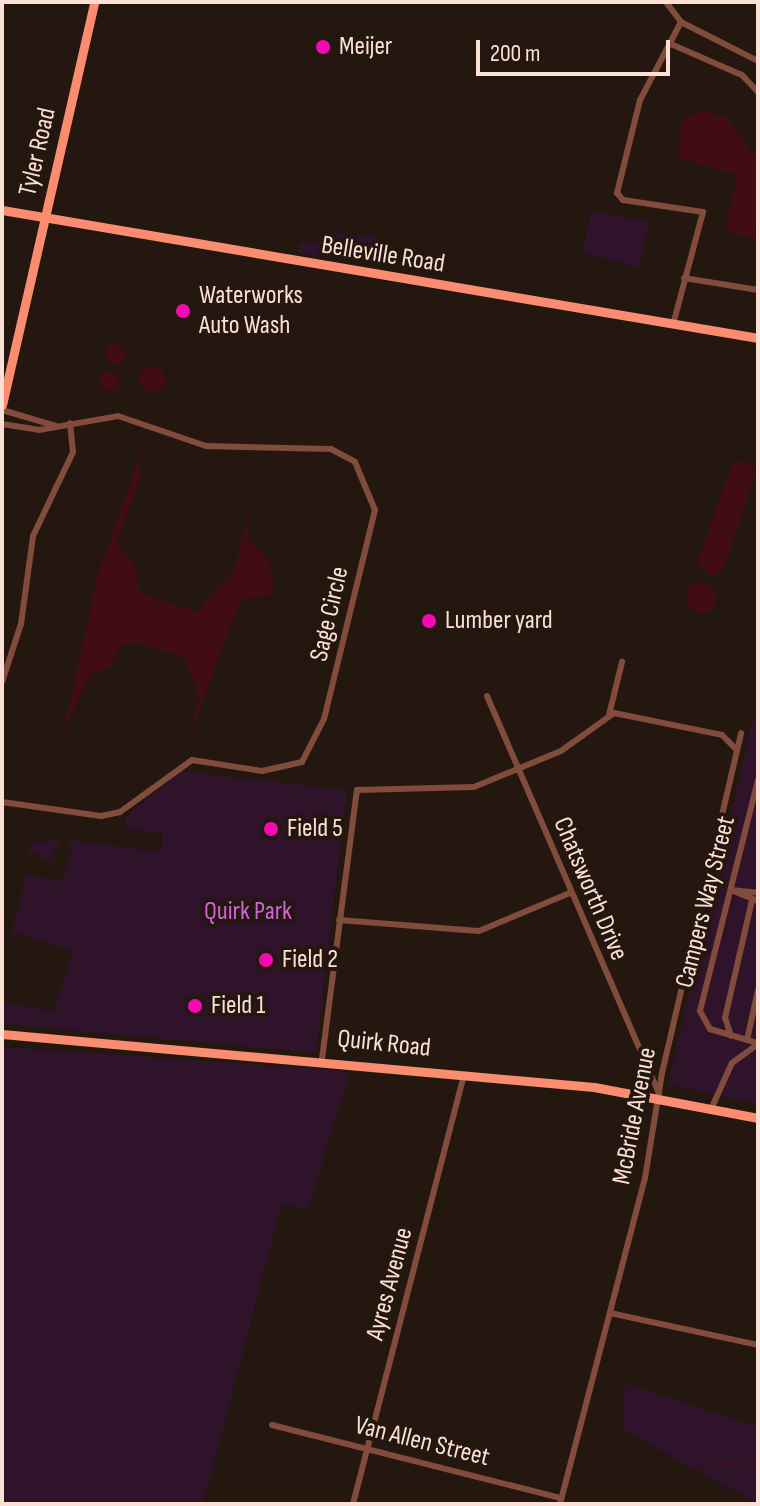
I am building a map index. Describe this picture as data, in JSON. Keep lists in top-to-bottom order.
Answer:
{
  "streets": {
    "street": [
      "Tyler Road",
      "Belleville Road",
      "Sage Circle",
      "Chatsworth Drive",
      "Campers Way Street",
      "Quirk Road",
      "McBride Avenue",
      "Ayres Avenue",
      "Van Allen Street"
    ]
  },
  "crossings": [
    ["Tyler Road", "Belleville Road"],
    ["Tyler Road", "Sage Circle"],
    ["Chatsworth Drive", "Quirk Road"],
    ["Chatsworth Drive", "McBride Avenue"],
    ["Quirk Road", "McBride Avenue"],
    ["Quirk Road", "Ayres Avenue"],
    ["McBride Avenue", "Van Allen Street"],
    ["Ayres Avenue", "Van Allen Street"]
  ],
  "parks": ["Quirk Park"],
  "places": [
    "Meijer",
    "Waterworks Auto Wash",
    "Lumber yard",
    "Field 5",
    "Field 2",
    "Field 1"
  ],
  "scale_bar": "200 m"
}
